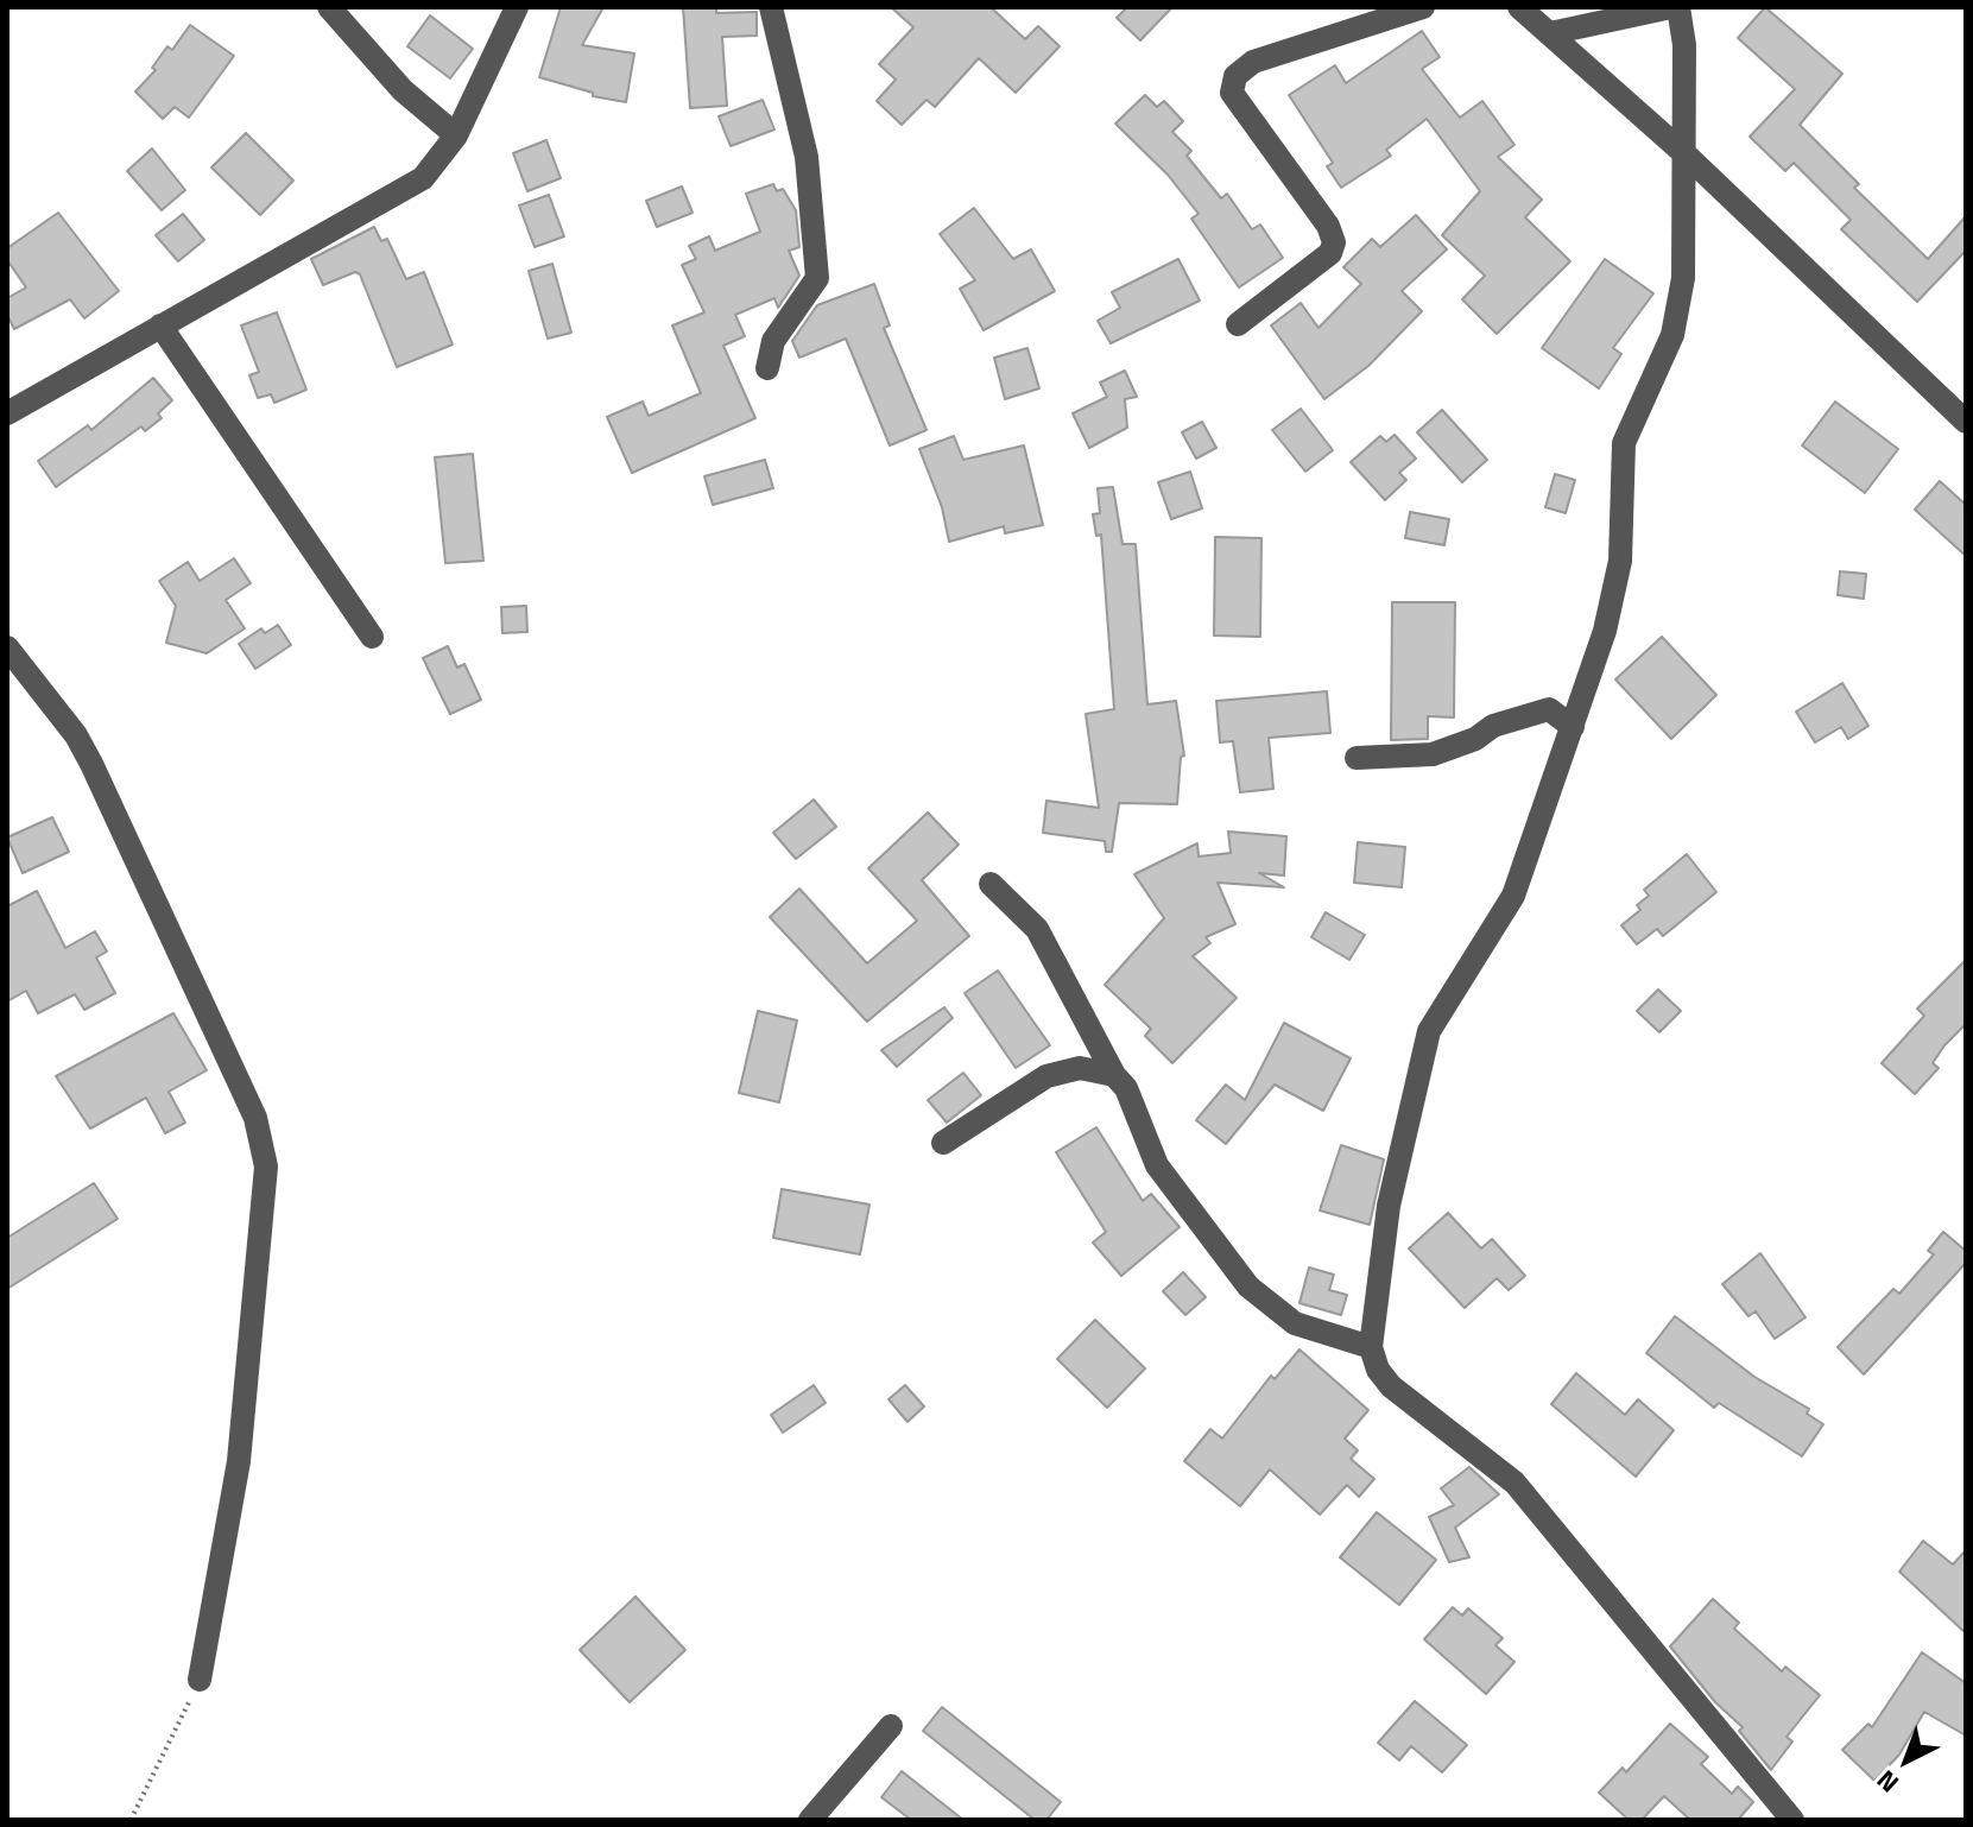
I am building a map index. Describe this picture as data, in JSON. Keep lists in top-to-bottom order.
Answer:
{
  "north": "bottom left"
}
